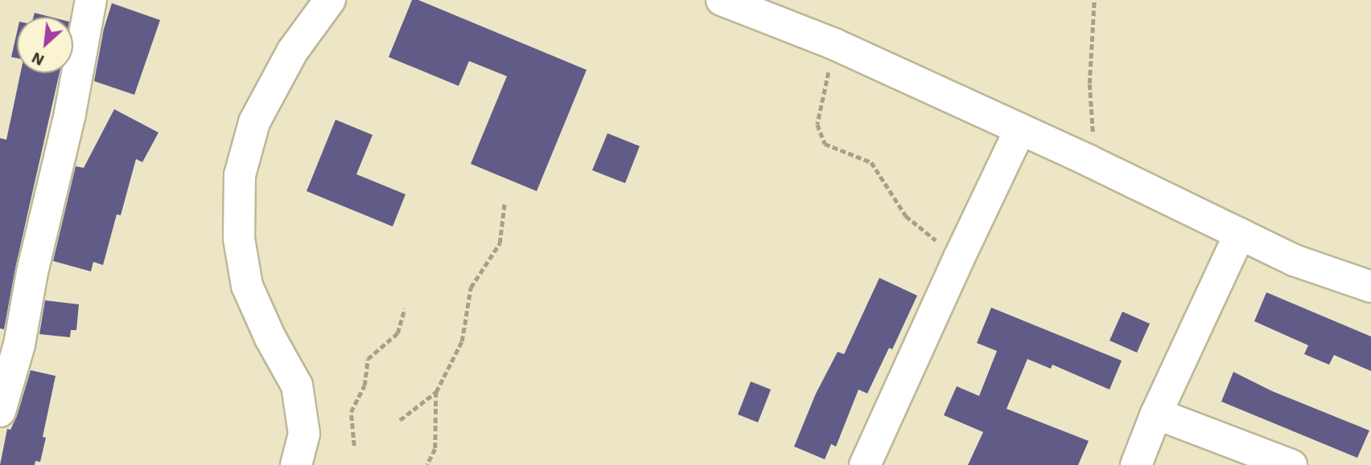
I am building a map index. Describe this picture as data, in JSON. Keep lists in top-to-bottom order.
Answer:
{
  "north": "bottom left"
}
